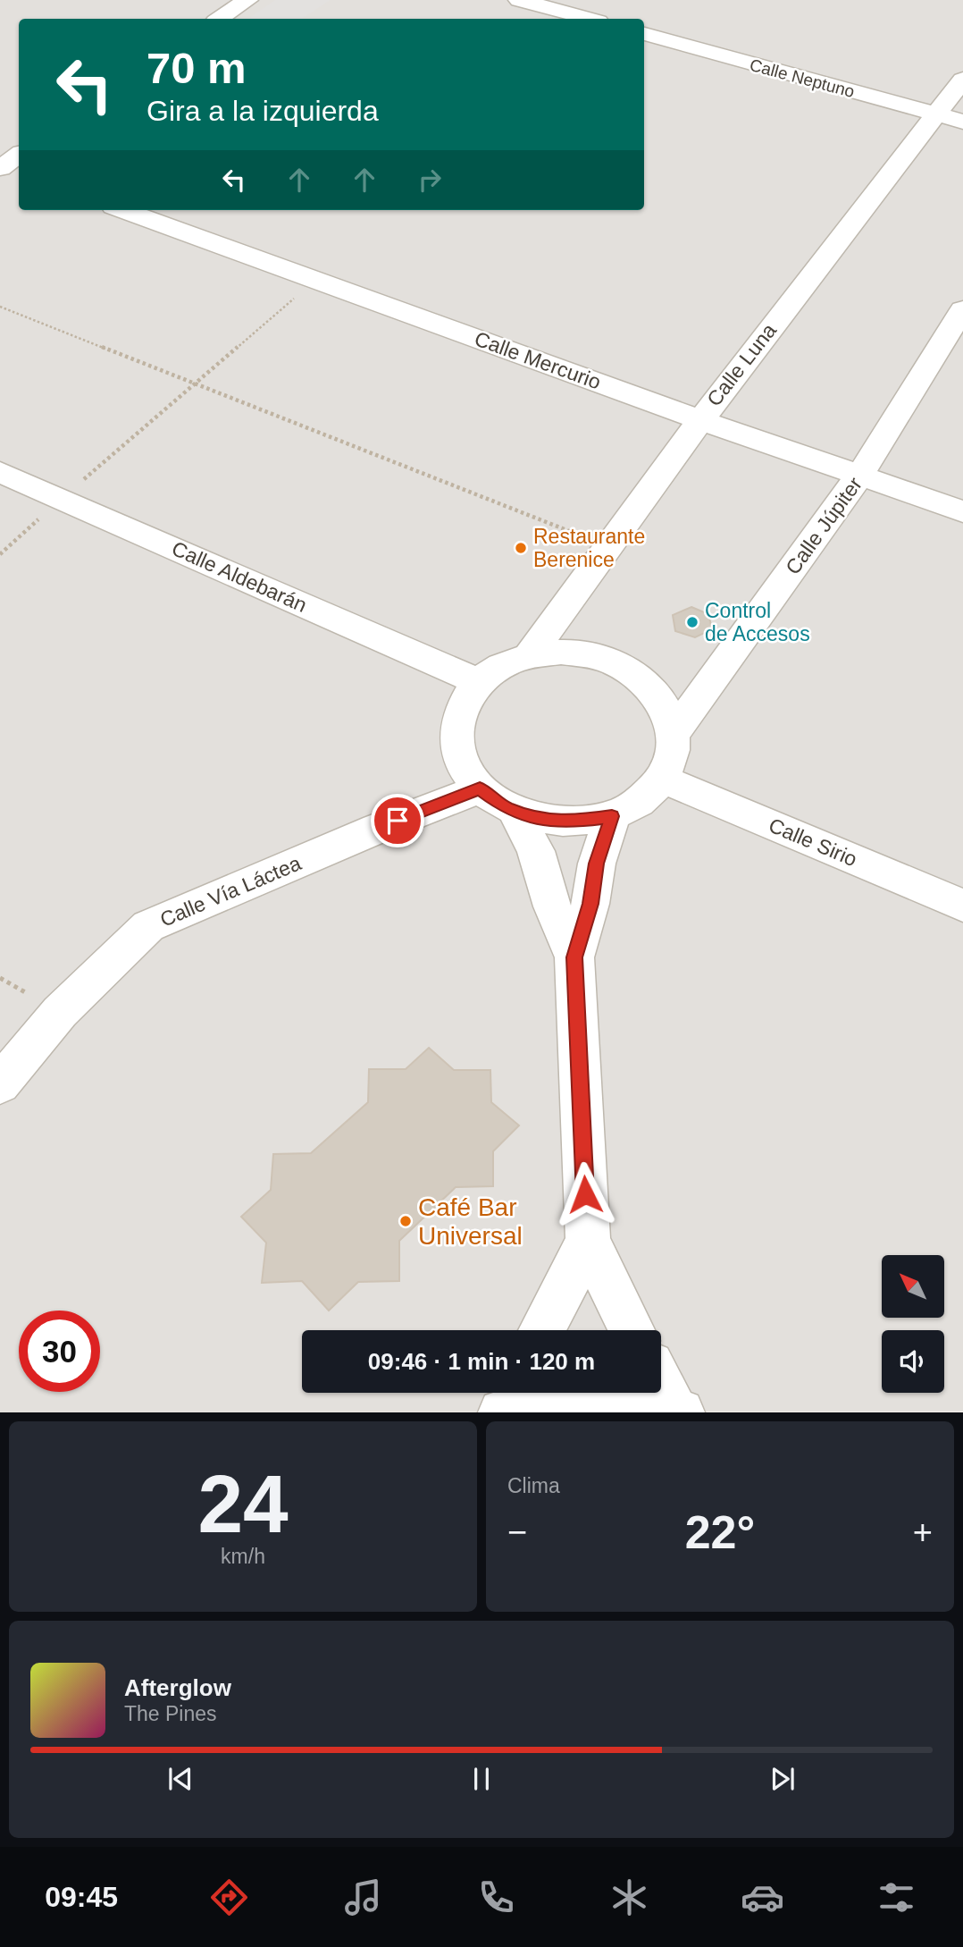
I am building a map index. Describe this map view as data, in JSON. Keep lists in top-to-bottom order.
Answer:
{
  "streets": {
    "street": [
      "Calle Neptuno",
      "Calle Mercurio",
      "Calle Luna",
      "Calle Júpiter",
      "Calle Aldebarán",
      "Calle Sirio",
      "Calle Vía Láctea"
    ]
  },
  "crossings": [
    ["Calle Neptuno", "Calle Luna"],
    ["Calle Mercurio", "Calle Luna"],
    ["Calle Mercurio", "Calle Júpiter"],
    ["Calle Luna", "Calle Júpiter"],
    ["Calle Luna", "Calle Aldebarán"],
    ["Calle Luna", "Calle Sirio"],
    ["Calle Luna", "Calle Vía Láctea"],
    ["Calle Júpiter", "Calle Aldebarán"],
    ["Calle Júpiter", "Calle Sirio"],
    ["Calle Júpiter", "Calle Vía Láctea"],
    ["Calle Aldebarán", "Calle Sirio"],
    ["Calle Aldebarán", "Calle Vía Láctea"],
    ["Calle Sirio", "Calle Vía Láctea"]
  ],
  "places": ["Restaurante Berenice", "Control de Accesos", "Café Bar Universal"],
  "north": "top left",
  "page": {
    "turn": ["70 m", "Gira a la izquierda"],
    "limit": "30",
    "trip": "09:46 · 1 min · 120 m",
    "tile": [
      ["24", "km/h"],
      "Clima"
    ],
    "heat": ["−", "22°", "+"],
    "song": ["Afterglow", "The Pines"],
    "tabs": "09:45"
  }
}
